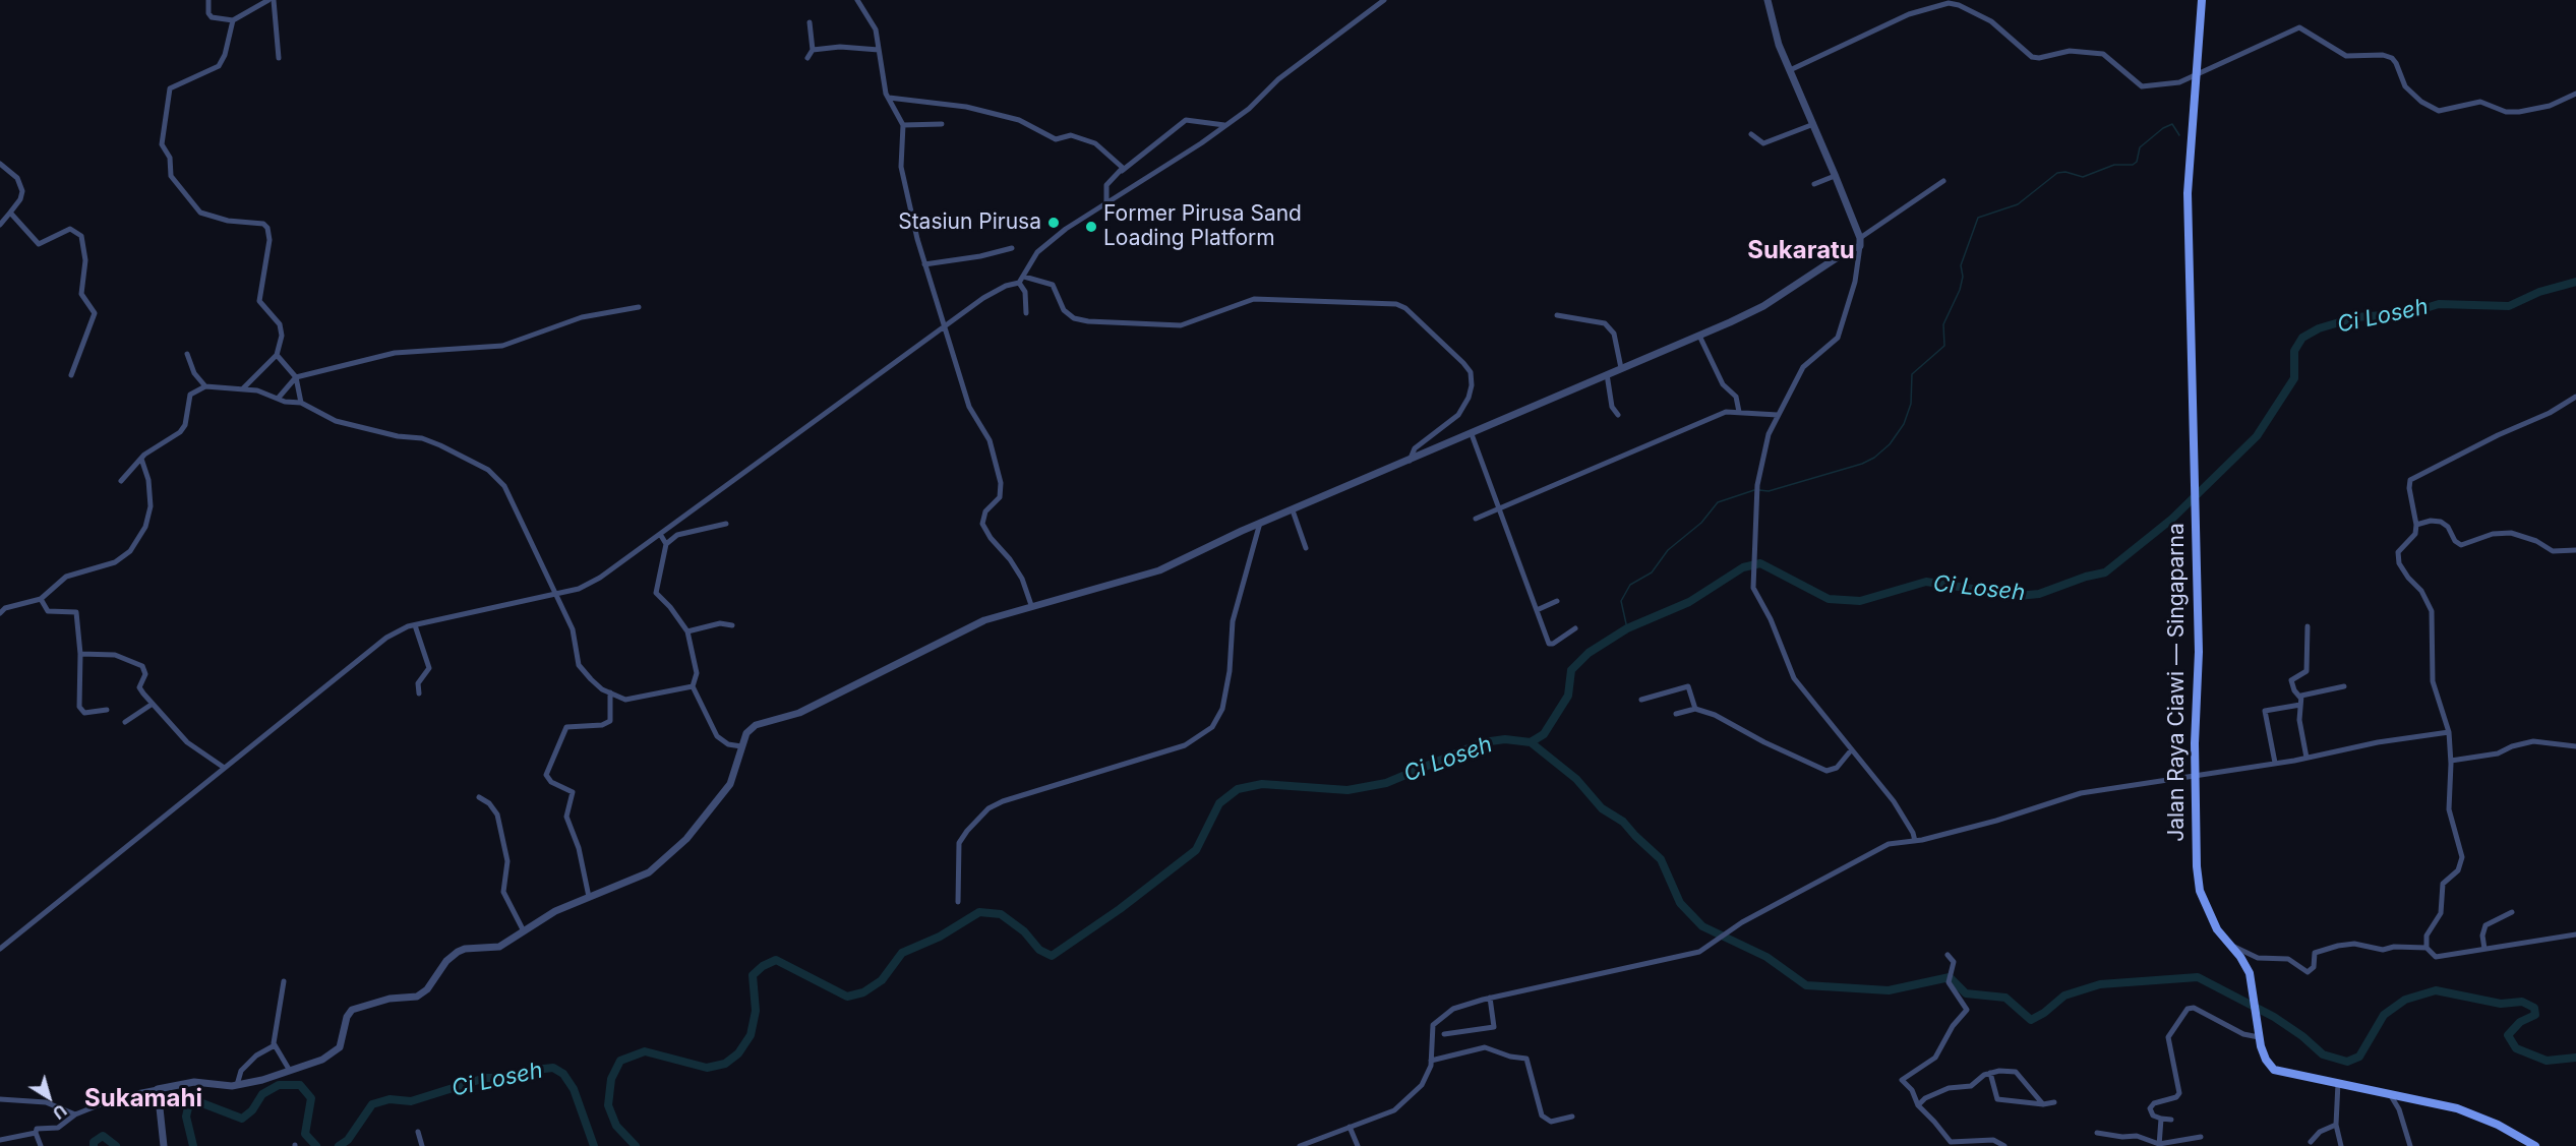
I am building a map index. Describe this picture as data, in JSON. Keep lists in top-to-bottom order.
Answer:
{
  "streets": {
    "main road": ["Jalan Raya Ciawi — Singaparna"]
  },
  "districts": ["Sukaratu", "Sukamahi"],
  "water": ["Ci Loseh"],
  "places": ["Stasiun Pirusa", "Former Pirusa Sand Loading Platform"],
  "north": "bottom right"
}
